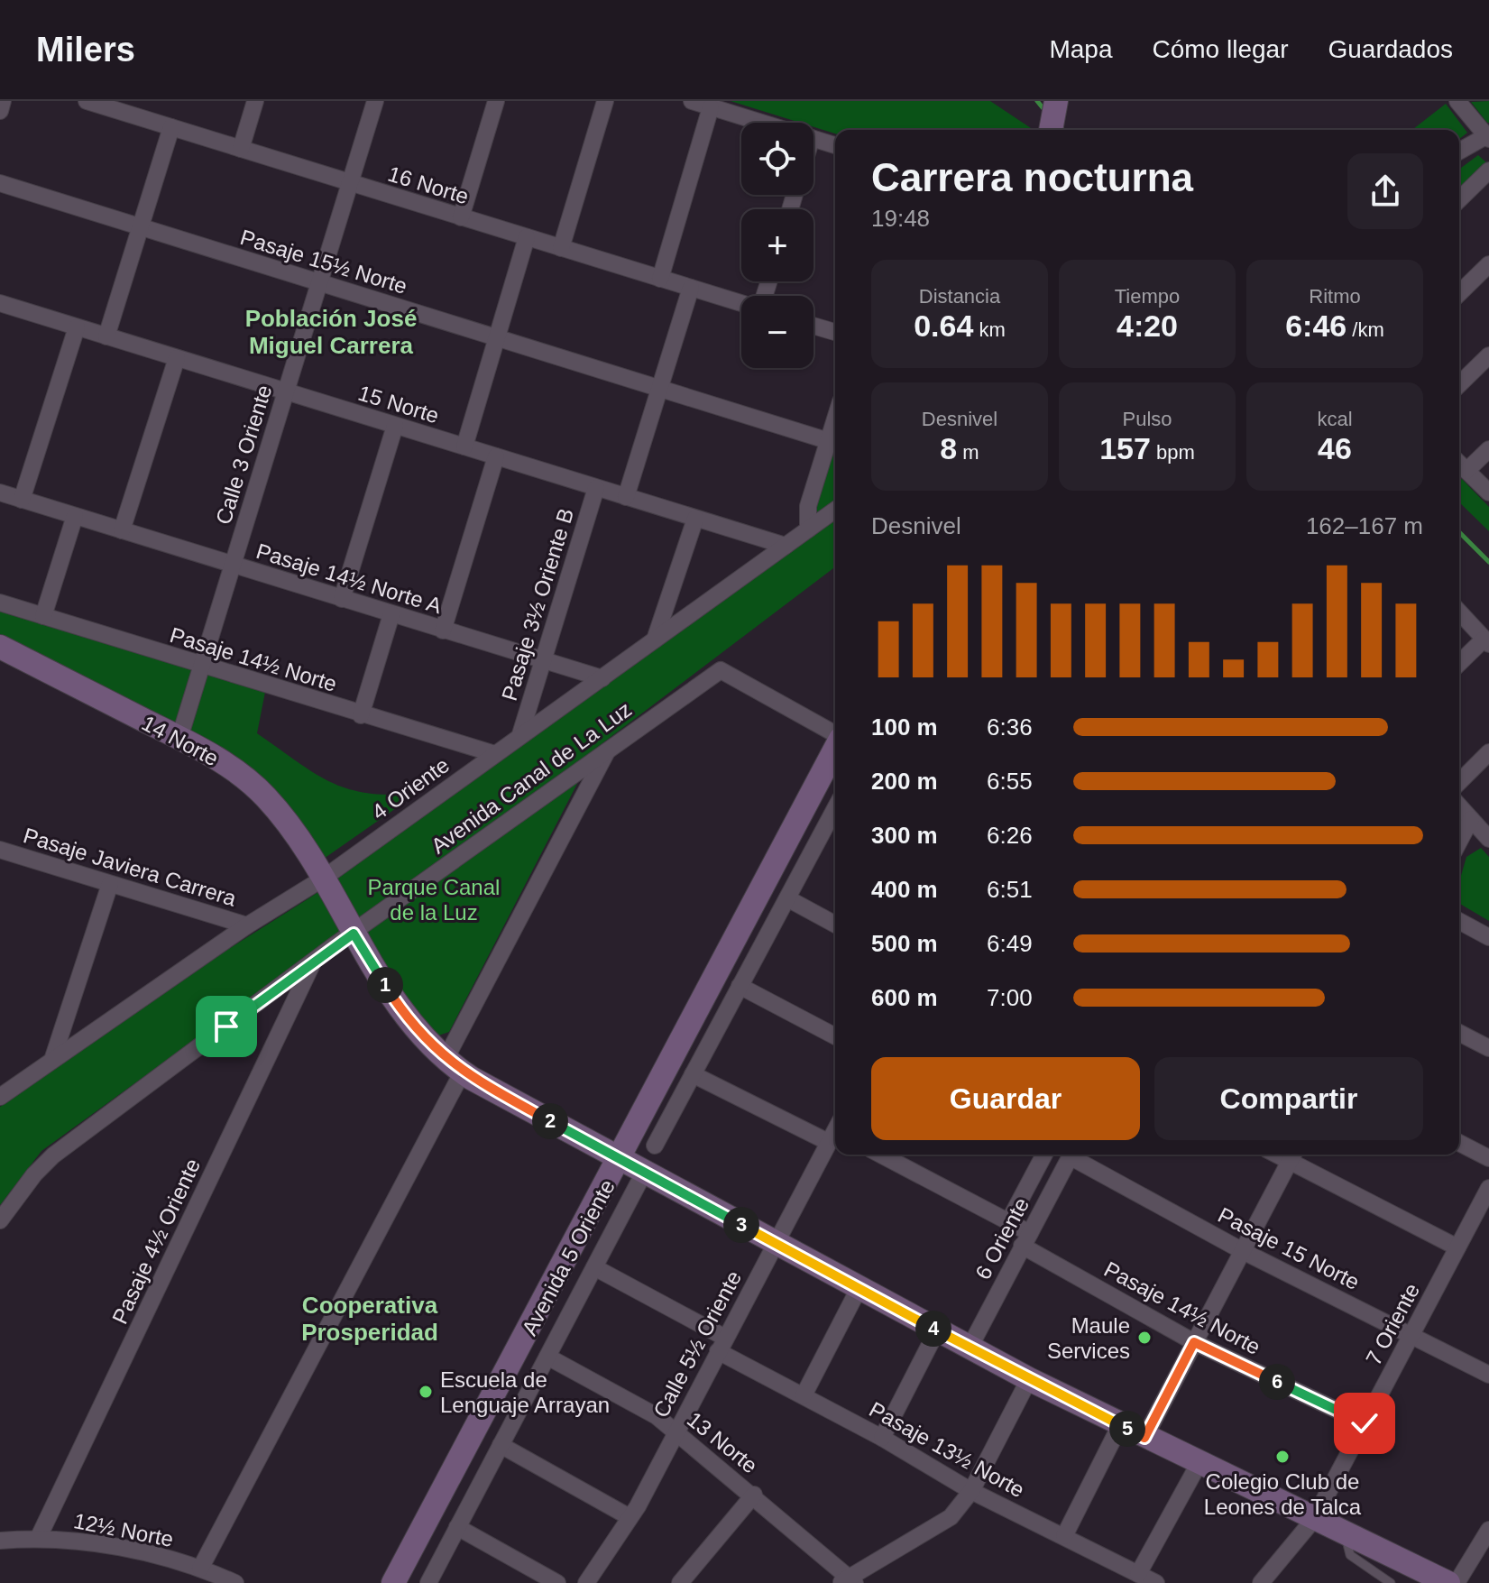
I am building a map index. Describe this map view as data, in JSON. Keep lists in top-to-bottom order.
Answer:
{
  "streets": {
    "street": [
      "16 Norte",
      "Pasaje 15½ Norte",
      "15 Norte",
      "Calle 3 Oriente",
      "Pasaje 14½ Norte A",
      "Pasaje 3½ Oriente B",
      "Pasaje 14½ Norte",
      "14 Norte",
      "Avenida Canal de La Luz",
      "4 Oriente",
      "Pasaje Javiera Carrera",
      "6 Oriente",
      "Pasaje 4½ Oriente",
      "Pasaje 15 Norte",
      "Avenida 5 Oriente",
      "7 Oriente",
      "Calle 5½ Oriente",
      "13 Norte",
      "Pasaje 13½ Norte",
      "12½ Norte"
    ]
  },
  "crossings": [
    ["16 Norte", "Calle 3 Oriente"],
    ["Pasaje 15½ Norte", "Calle 3 Oriente"],
    ["15 Norte", "Calle 3 Oriente"],
    ["15 Norte", "Pasaje 3½ Oriente B"],
    ["15 Norte", "4 Oriente"],
    ["Calle 3 Oriente", "Pasaje 14½ Norte A"],
    ["Calle 3 Oriente", "Pasaje 14½ Norte"],
    ["Calle 3 Oriente", "14 Norte"],
    ["Pasaje 14½ Norte A", "Pasaje 3½ Oriente B"],
    ["Pasaje 14½ Norte A", "4 Oriente"],
    ["Pasaje 3½ Oriente B", "4 Oriente"],
    ["Pasaje 14½ Norte", "4 Oriente"],
    ["Pasaje 14½ Norte", "6 Oriente"],
    ["Pasaje 14½ Norte", "7 Oriente"],
    ["14 Norte", "Avenida Canal de La Luz"],
    ["14 Norte", "4 Oriente"],
    ["14 Norte", "6 Oriente"],
    ["14 Norte", "Avenida 5 Oriente"],
    ["14 Norte", "7 Oriente"],
    ["14 Norte", "Calle 5½ Oriente"],
    ["Avenida Canal de La Luz", "Pasaje 4½ Oriente"],
    ["4 Oriente", "Pasaje Javiera Carrera"],
    ["Pasaje 4½ Oriente", "12½ Norte"],
    ["Pasaje 15 Norte", "7 Oriente"],
    ["Calle 5½ Oriente", "13 Norte"],
    ["Calle 5½ Oriente", "Pasaje 13½ Norte"]
  ],
  "districts": ["Población José Miguel Carrera", "Cooperativa Prosperidad"],
  "parks": ["Parque Canal de la Luz"],
  "places": ["Maule Services", "Escuela de Lenguaje Arrayan", "Colegio Club de Leones de Talca"],
  "page": {
    "header": "Milers",
    "nav": ["Mapa", "Cómo llegar", "Guardados"],
    "map_buttons": ["+", "−"],
    "heading": ["Carrera nocturna", "19:48"],
    "stats": [
      ["Distancia", "0.64 km"],
      ["Tiempo", "4:20"],
      ["Ritmo", "6:46 /km"],
      ["Desnivel", "8 m"],
      ["Pulso", "157 bpm"],
      ["kcal", "46"]
    ],
    "chart": ["Desnivel", "162–167 m"],
    "list": [
      {
        "name": "100 m",
        "note": "6:36"
      },
      {
        "name": "200 m",
        "note": "6:55"
      },
      {
        "name": "300 m",
        "note": "6:26"
      },
      {
        "name": "400 m",
        "note": "6:51"
      },
      {
        "name": "500 m",
        "note": "6:49"
      },
      {
        "name": "600 m",
        "note": "7:00"
      }
    ],
    "pins": [
      "1",
      "2",
      "3",
      "4",
      "6",
      "5"
    ],
    "buttons": ["Guardar", "Compartir"]
  }
}
